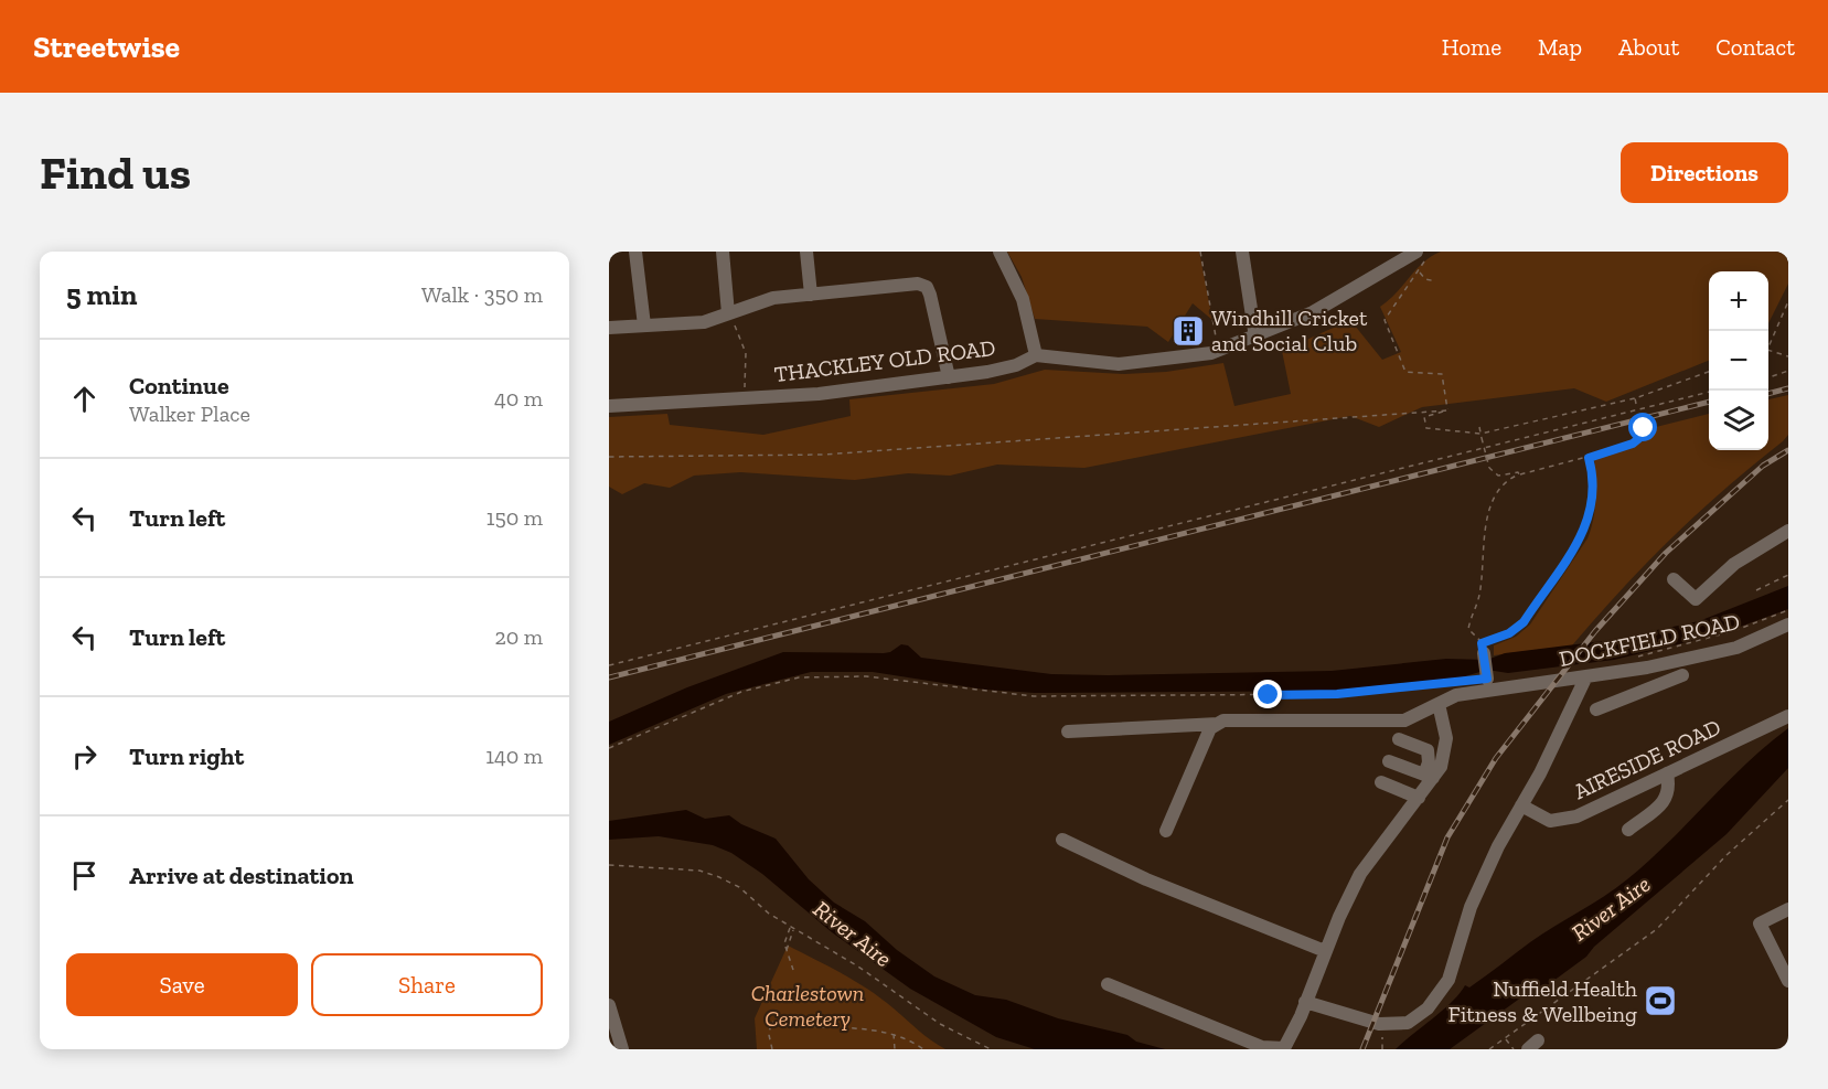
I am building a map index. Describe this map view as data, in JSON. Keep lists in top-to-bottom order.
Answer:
{
  "streets": {
    "street": ["THACKLEY OLD ROAD", "DOCKFIELD ROAD", "AIRESIDE ROAD"]
  },
  "water": ["River Aire"],
  "parks": ["Charlestown Cemetery"],
  "places": {
    "building": ["Windhill Cricket and Social Club"],
    "sports": ["Nuffield Health Fitness & Wellbeing"]
  },
  "page": {
    "header": "Streetwise",
    "nav": [
      "Home",
      "Map",
      "About",
      "Contact"
    ],
    "buttons": [
      "Directions",
      ["Save", "Share"]
    ],
    "title": "Find us",
    "heading": ["5 min", "Walk · 350 m"],
    "map_buttons": ["+", "−"],
    "list": [
      ["Continue", "Walker Place", "40 m"],
      ["Turn left", "150 m"],
      ["Turn left", "20 m"],
      ["Turn right", "140 m"],
      "Arrive at destination"
    ]
  }
}
